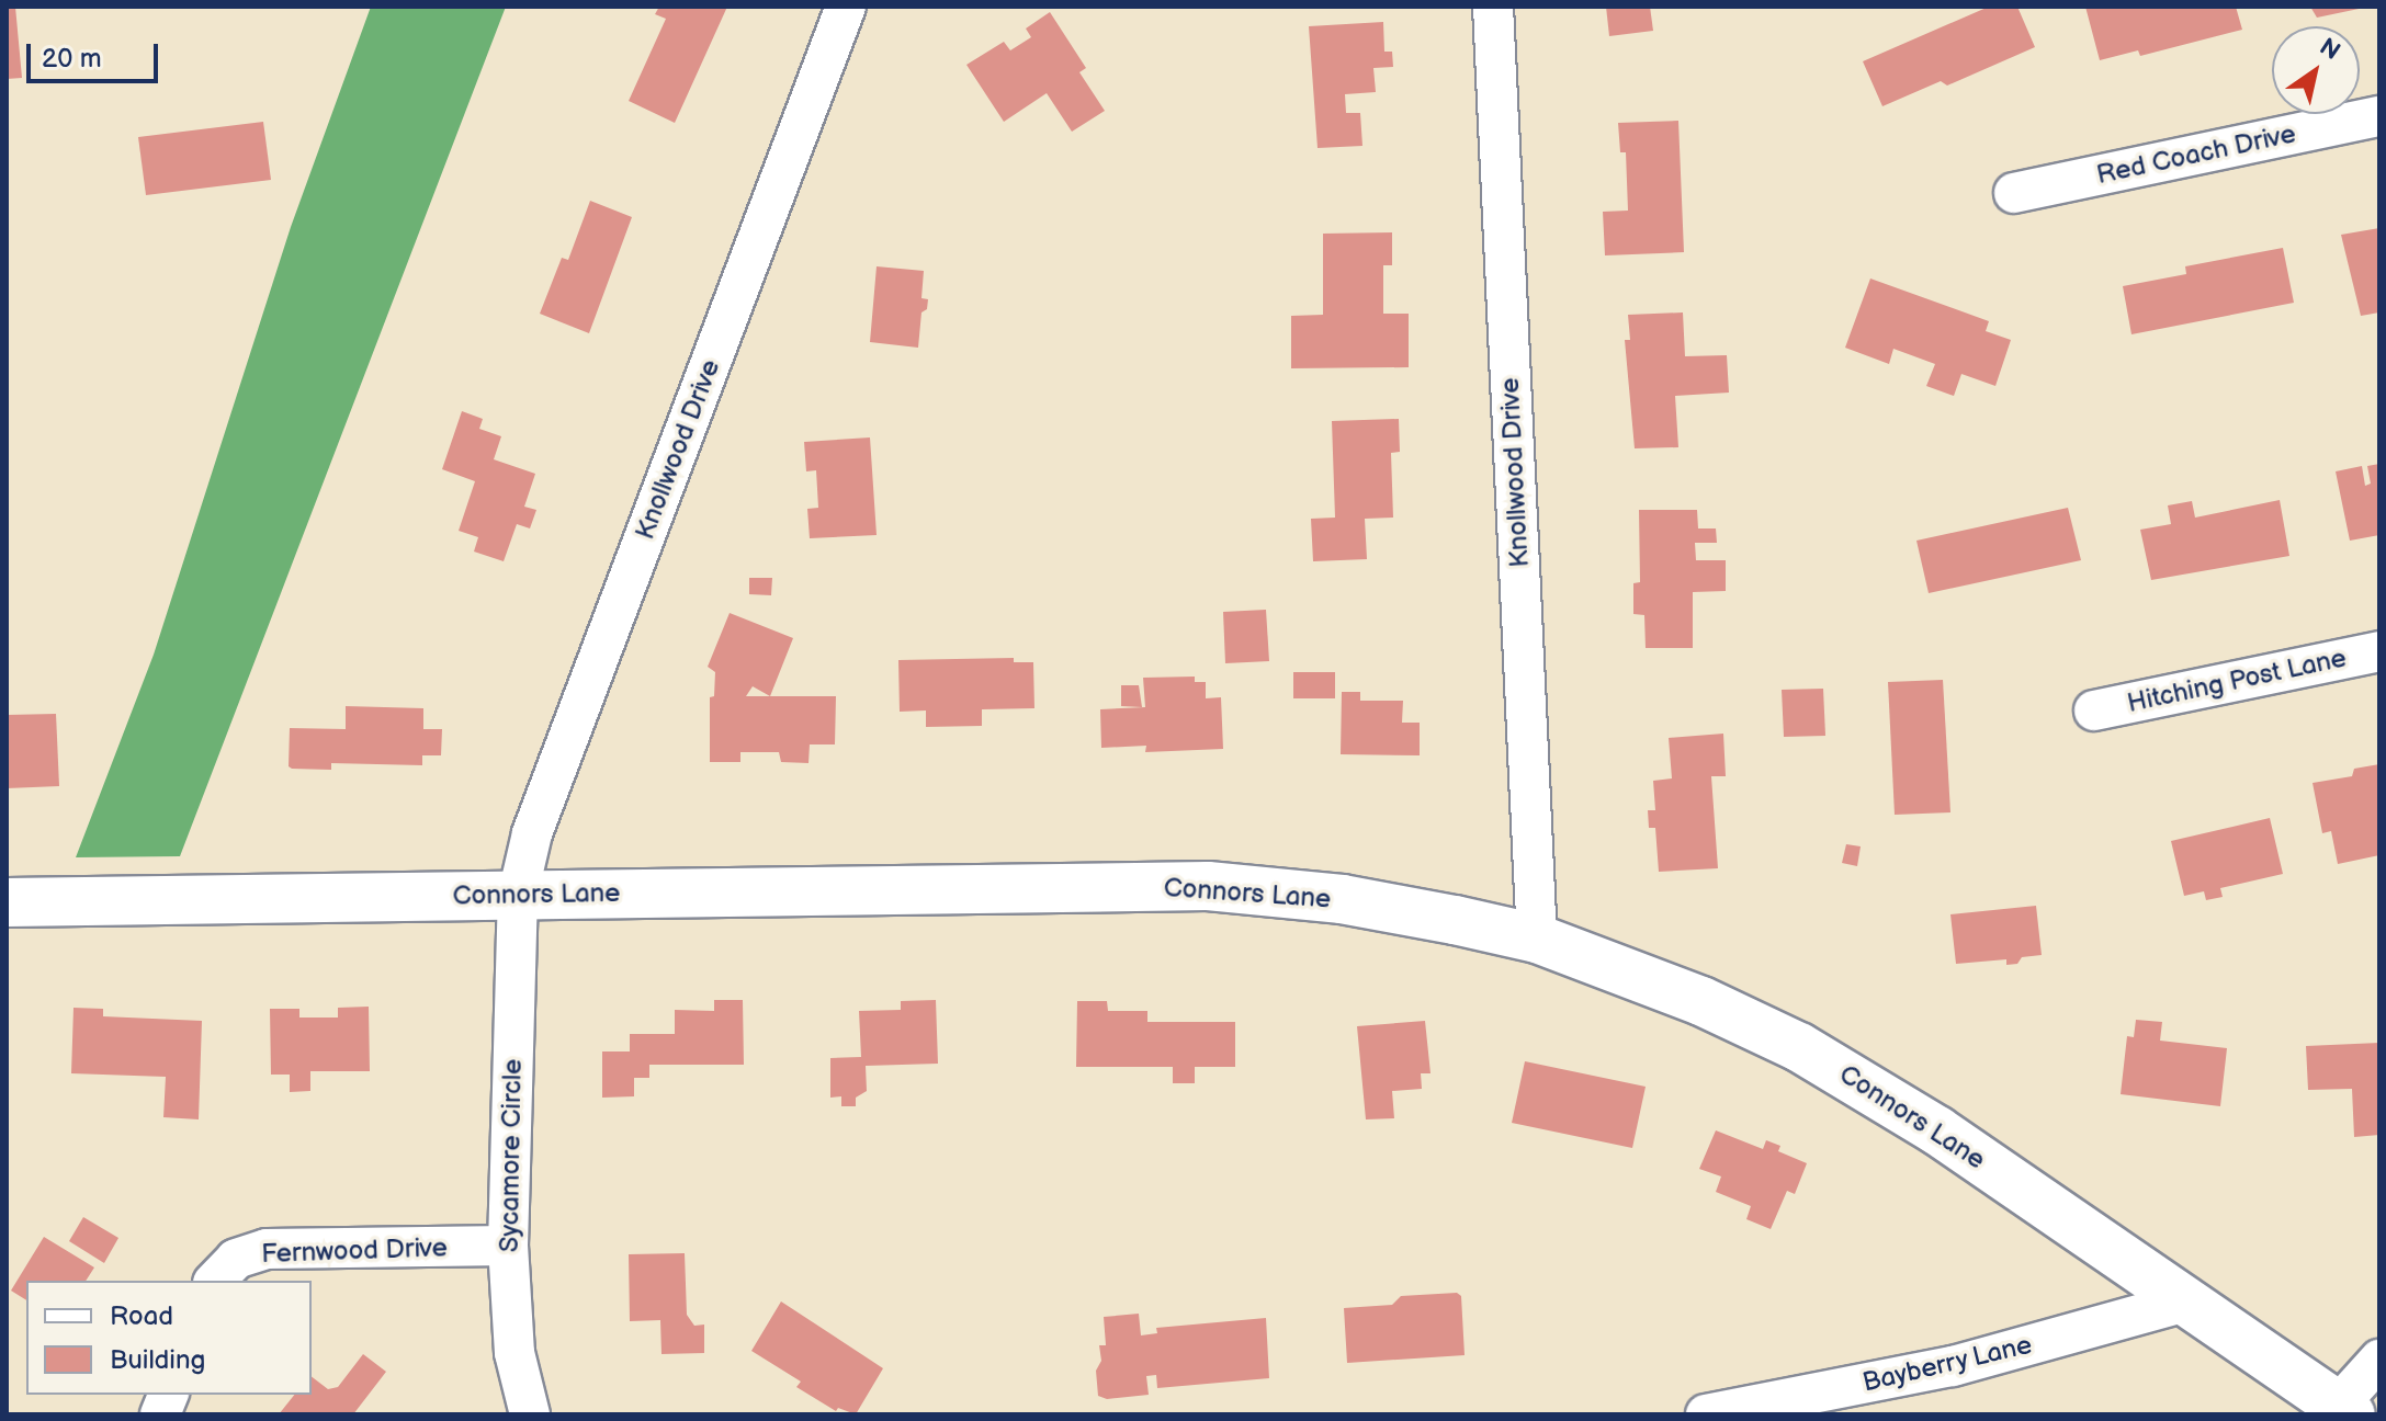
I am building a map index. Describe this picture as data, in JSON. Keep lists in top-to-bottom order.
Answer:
{
  "streets": {
    "street": [
      "Red Coach Drive",
      "Knollwood Drive",
      "Hitching Post Lane",
      "Connors Lane",
      "Sycamore Circle",
      "Fernwood Drive",
      "Bayberry Lane"
    ]
  },
  "crossings": [
    ["Knollwood Drive", "Connors Lane"],
    ["Knollwood Drive", "Sycamore Circle"],
    ["Connors Lane", "Sycamore Circle"],
    ["Connors Lane", "Bayberry Lane"],
    ["Sycamore Circle", "Fernwood Drive"]
  ],
  "legend": ["Road", "Building"],
  "scale_bar": "20 m",
  "north": "top right"
}
